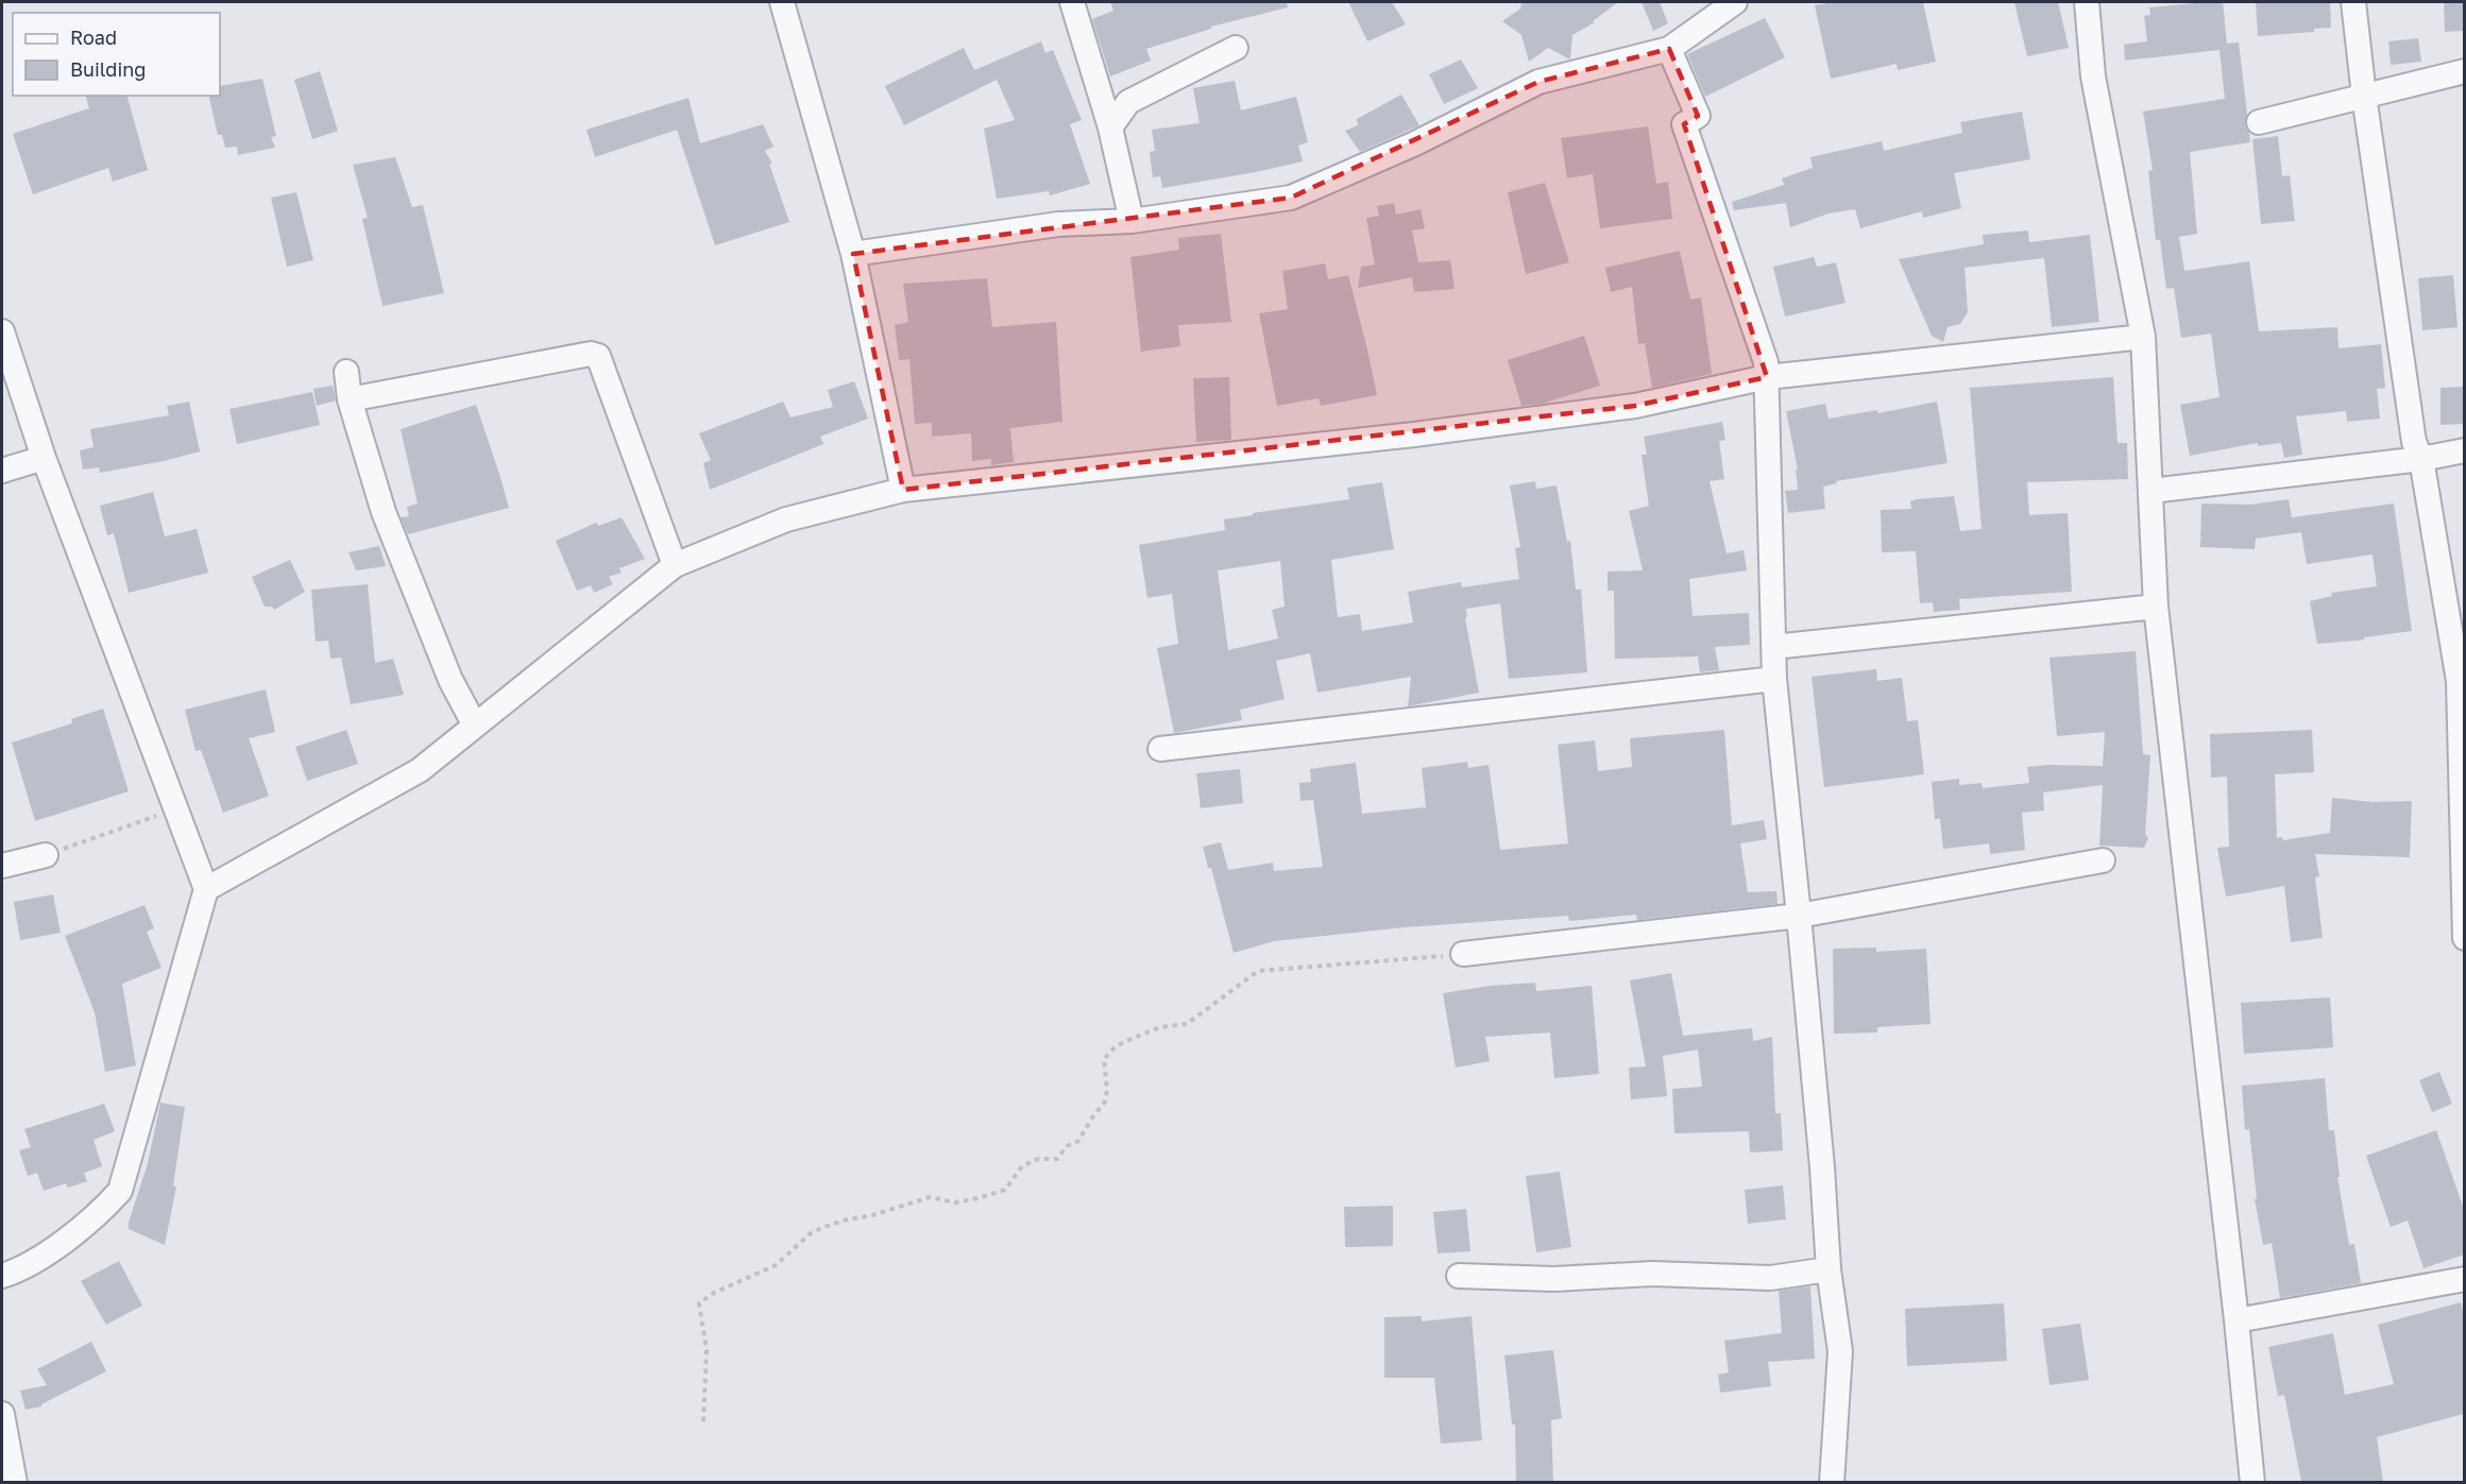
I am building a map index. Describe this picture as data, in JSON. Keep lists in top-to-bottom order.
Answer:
{
  "legend": ["Road", "Building"]
}
